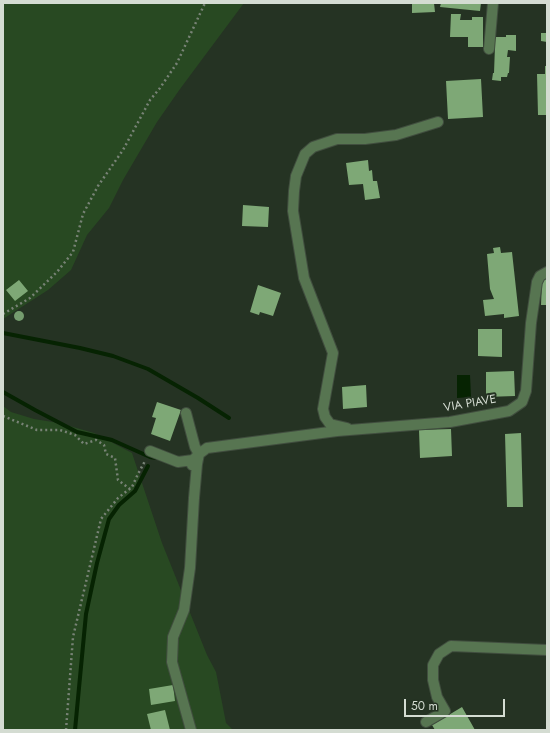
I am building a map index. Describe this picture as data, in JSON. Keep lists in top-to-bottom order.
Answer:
{
  "streets": {
    "street": ["VIA PIAVE"]
  },
  "scale_bar": "50 m"
}
